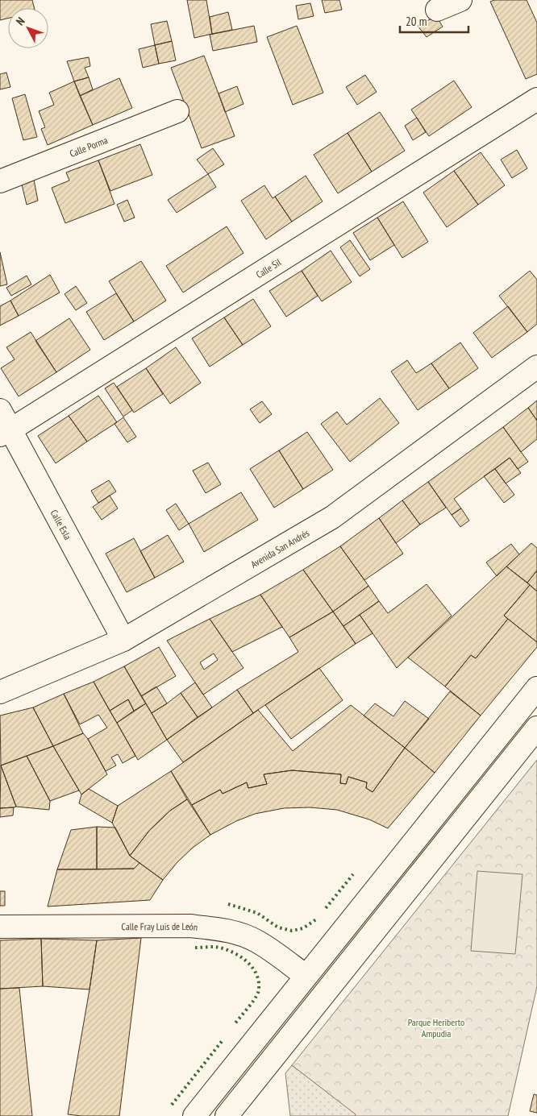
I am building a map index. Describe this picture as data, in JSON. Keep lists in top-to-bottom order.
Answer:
{
  "streets": {
    "street": [
      "Calle Porma",
      "Calle Sil",
      "Calle Esla",
      "Avenida San Andrés",
      "Calle Fray Luis de León"
    ]
  },
  "crossings": [
    ["Calle Sil", "Calle Esla"],
    ["Calle Esla", "Avenida San Andrés"]
  ],
  "parks": ["Parque Heriberto Ampudia"],
  "scale_bar": "20 m",
  "north": "top left"
}
